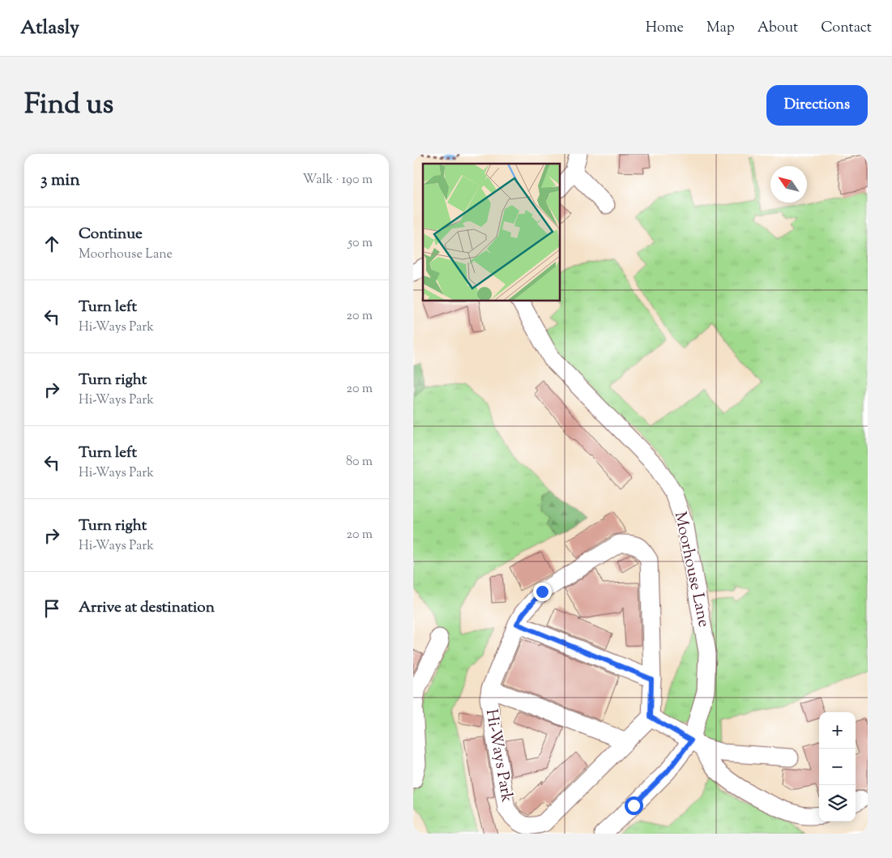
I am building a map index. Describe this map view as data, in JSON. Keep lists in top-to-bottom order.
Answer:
{
  "streets": {
    "street": ["Moorhouse Lane", "Hi-Ways Park"]
  },
  "north": "top left",
  "page": {
    "header": "Atlasly",
    "nav": [
      "Home",
      "Map",
      "About",
      "Contact"
    ],
    "title": "Find us",
    "buttons": "Directions",
    "heading": ["3 min", "Walk · 190 m"],
    "list": [
      ["Continue", "Moorhouse Lane", "50 m"],
      ["Turn left", "Hi-Ways Park", "20 m"],
      ["Turn right", "Hi-Ways Park", "20 m"],
      ["Turn left", "Hi-Ways Park", "80 m"],
      ["Turn right", "Hi-Ways Park", "20 m"],
      "Arrive at destination"
    ],
    "map_buttons": ["+", "−"]
  }
}
